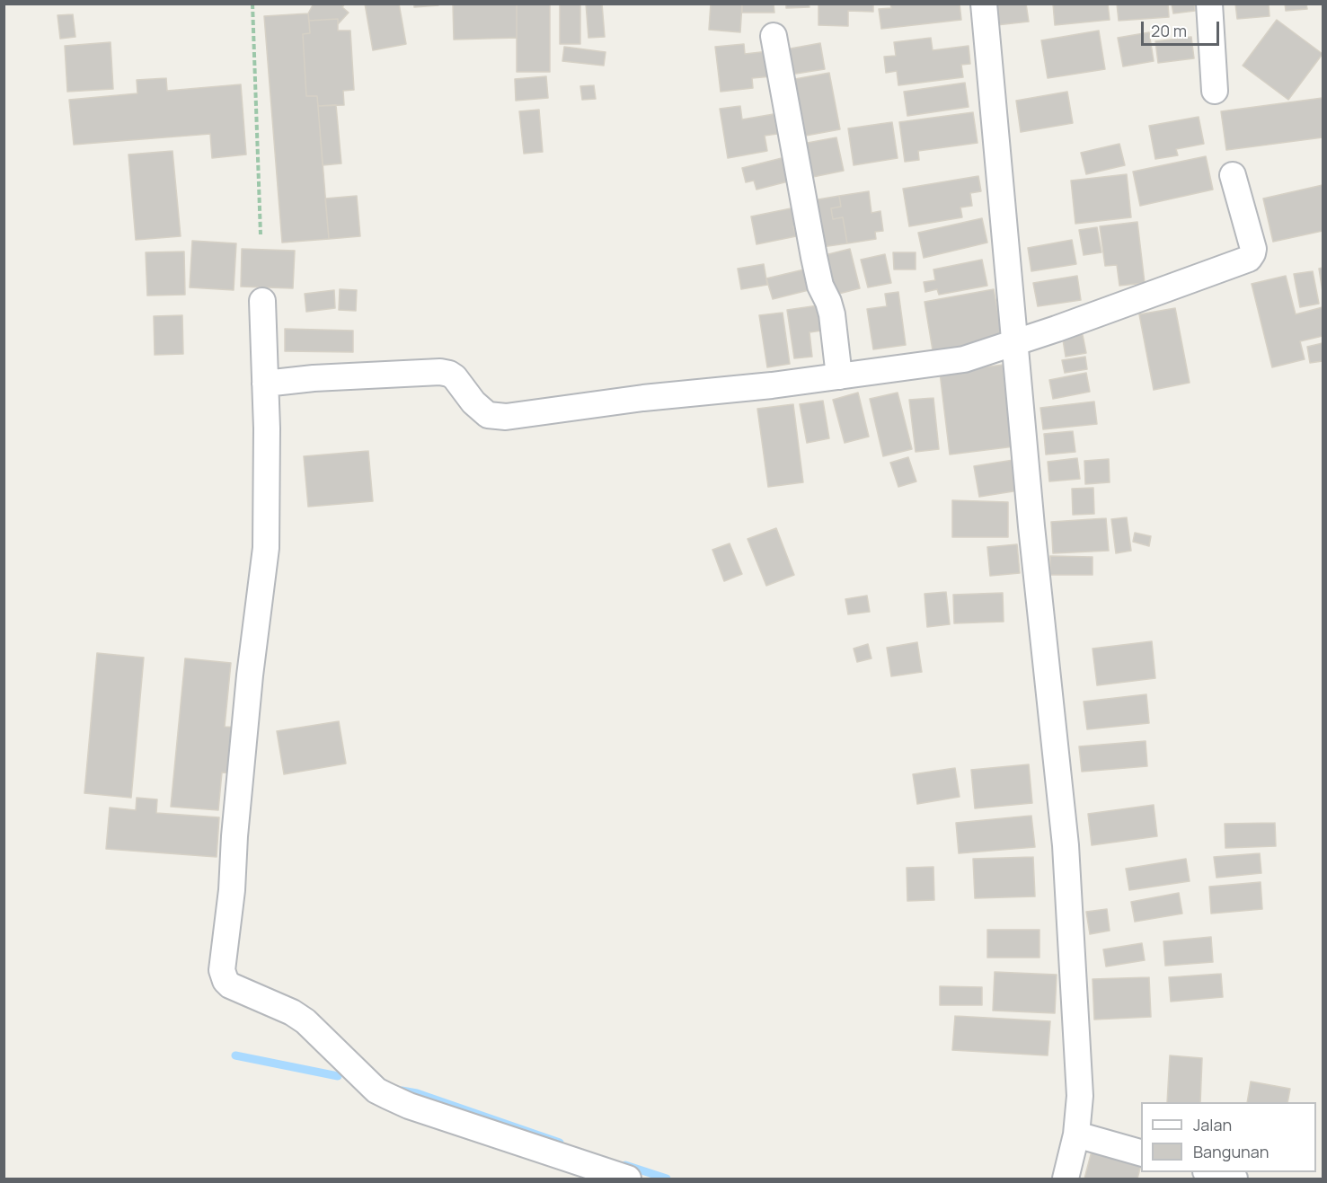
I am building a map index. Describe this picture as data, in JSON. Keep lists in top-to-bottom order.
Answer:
{
  "legend": ["Jalan", "Bangunan"],
  "scale_bar": "20 m"
}
